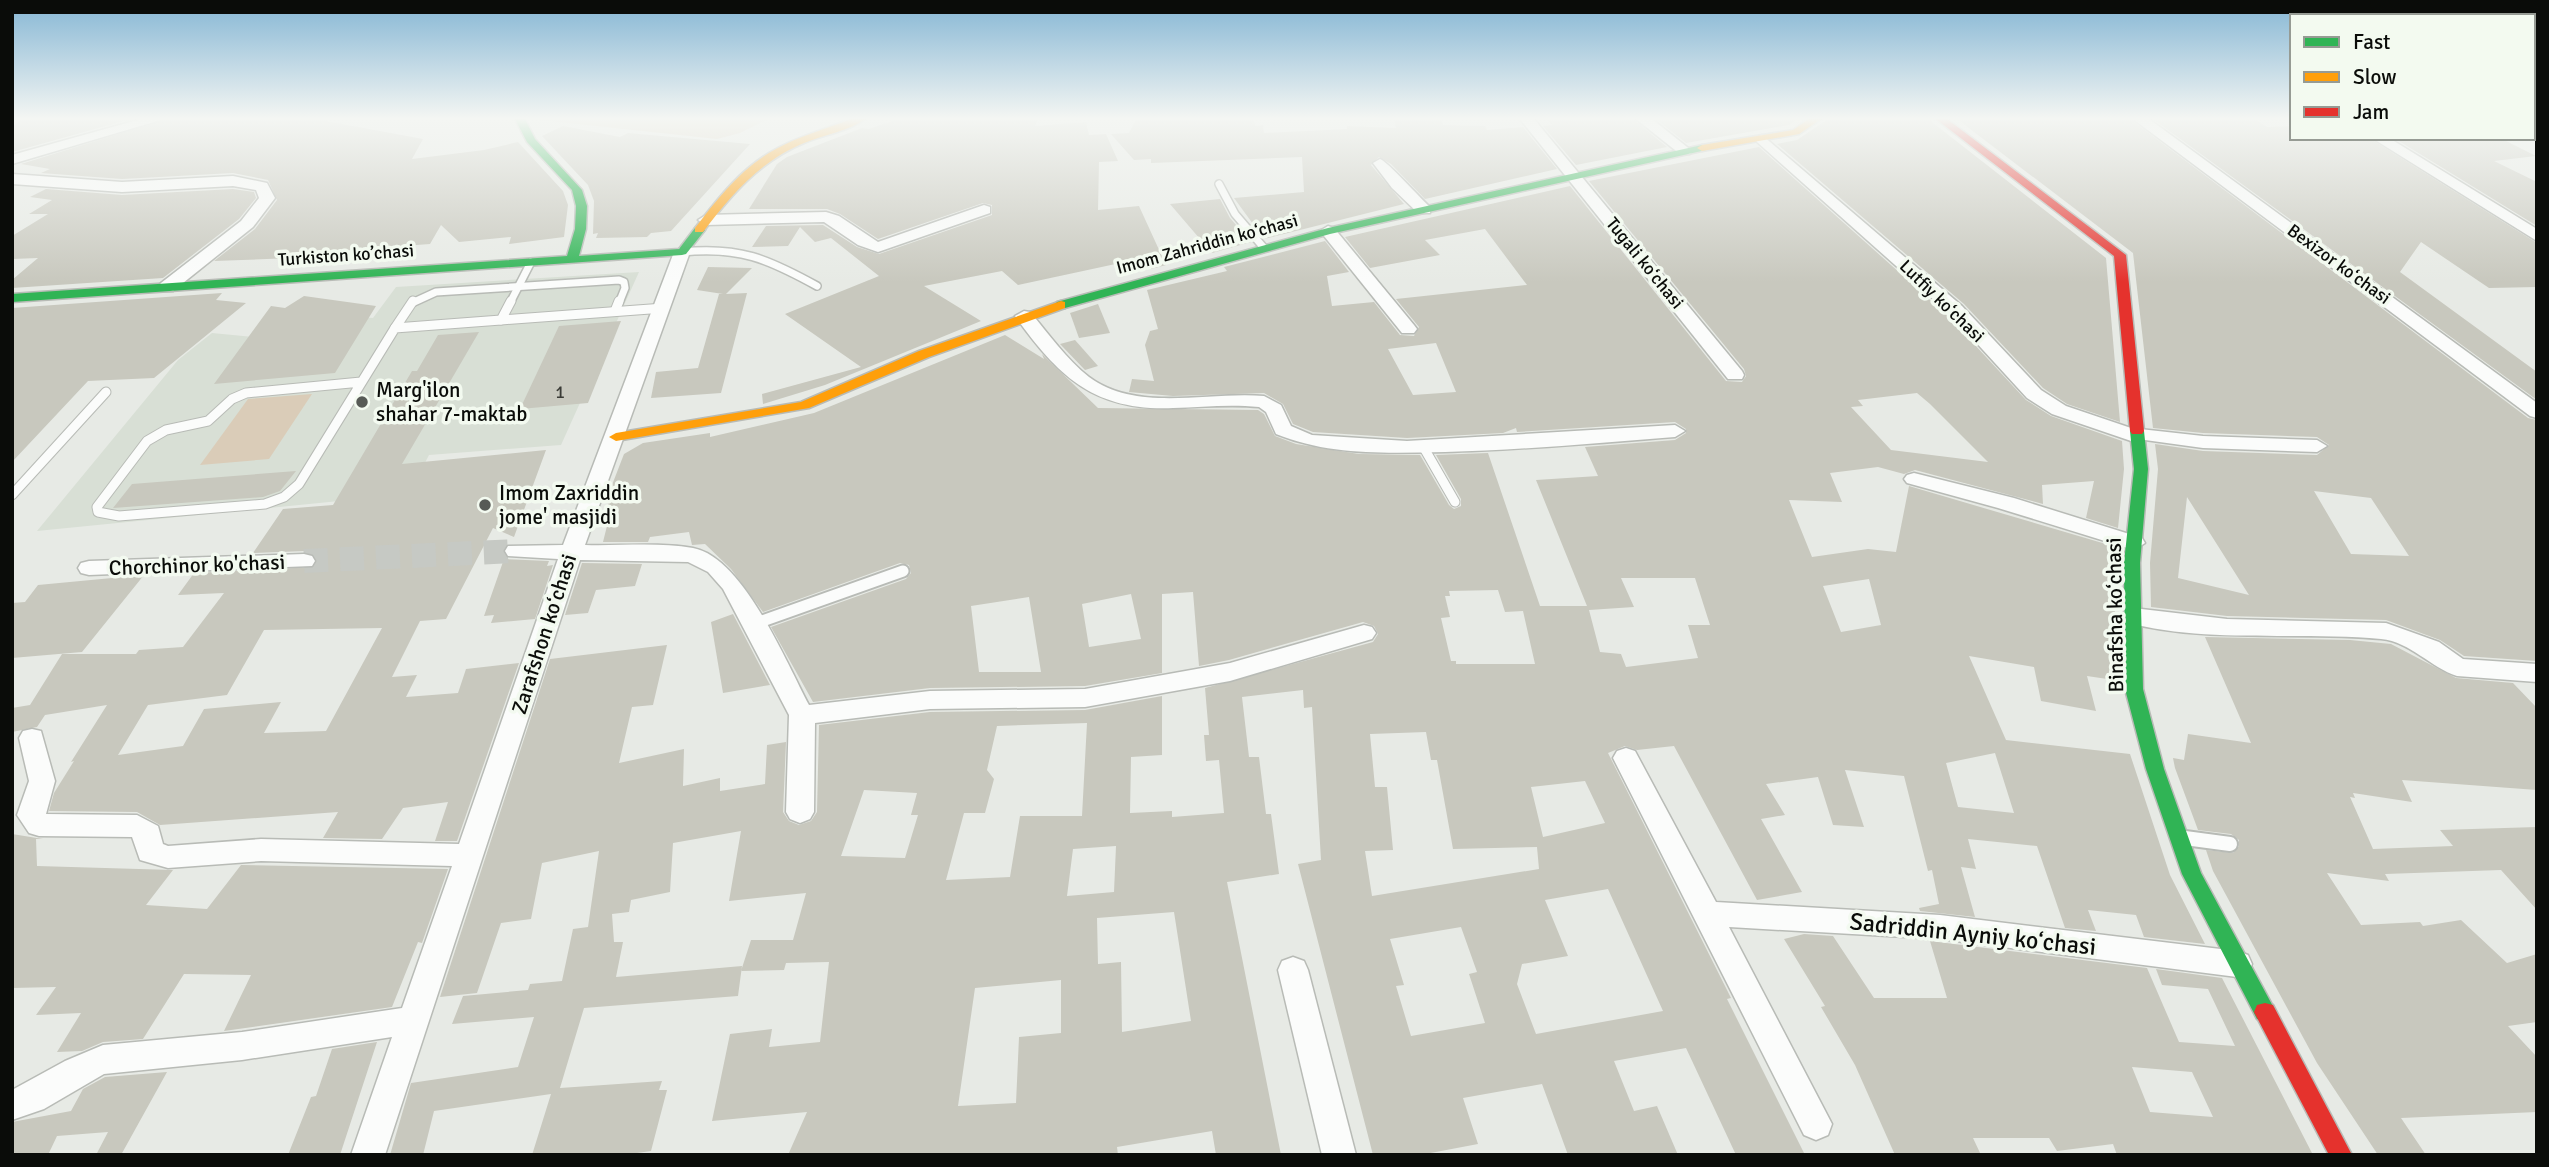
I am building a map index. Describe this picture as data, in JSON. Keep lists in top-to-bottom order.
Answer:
{
  "streets": {
    "street": [
      "Imom Zahriddin koʻchasi",
      "Turkiston ko’chasi",
      "Tugali koʻchasi",
      "Bexizor koʻchasi",
      "Lutfiy koʻchasi",
      "Chorchinor ko'chasi",
      "Binafsha koʻchasi",
      "Zarafshon koʻchasi",
      "Sadriddin Ayniy koʻchasi"
    ]
  },
  "crossings": [
    ["Imom Zahriddin koʻchasi", "Tugali koʻchasi"],
    ["Imom Zahriddin koʻchasi", "Zarafshon koʻchasi"],
    ["Turkiston ko’chasi", "Zarafshon koʻchasi"],
    ["Lutfiy koʻchasi", "Binafsha koʻchasi"],
    ["Binafsha koʻchasi", "Sadriddin Ayniy koʻchasi"]
  ],
  "places": ["Marg'ilon shahar 7-maktab", "Imom Zaxriddin jome' masjidi"],
  "house_numbers": ["1"],
  "legend": ["Fast", "Slow", "Jam"]
}
